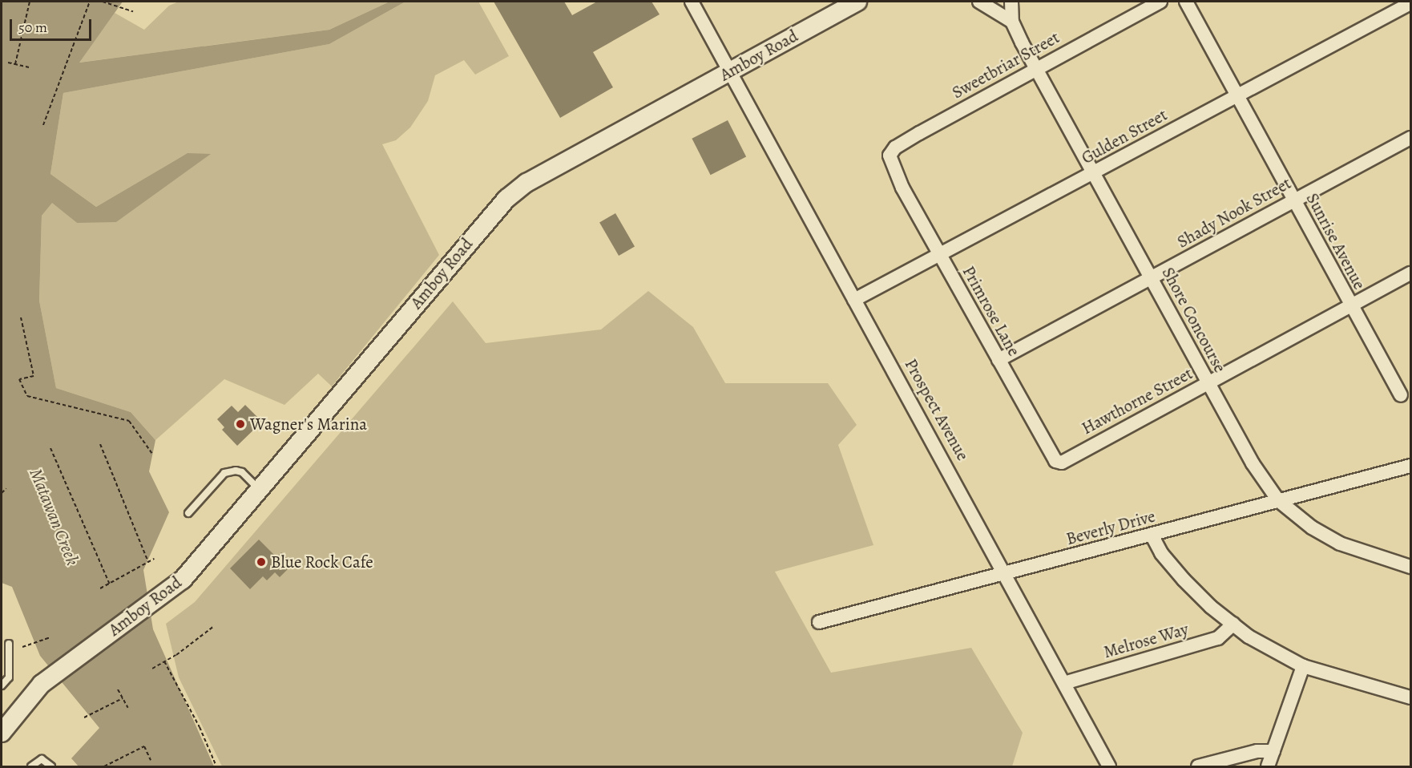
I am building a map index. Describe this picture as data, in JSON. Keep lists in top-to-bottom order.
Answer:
{
  "streets": {
    "main road": ["Amboy Road"],
    "street": [
      "Sweetbriar Street",
      "Gulden Street",
      "Shady Nook Street",
      "Sunrise Avenue",
      "Primrose Lane",
      "Shore Concourse",
      "Hawthorne Street",
      "Prospect Avenue",
      "Beverly Drive",
      "Melrose Way"
    ]
  },
  "crossings": [
    ["Amboy Road", "Prospect Avenue"],
    ["Sweetbriar Street", "Primrose Lane"],
    ["Sweetbriar Street", "Shore Concourse"],
    ["Gulden Street", "Sunrise Avenue"],
    ["Gulden Street", "Primrose Lane"],
    ["Gulden Street", "Shore Concourse"],
    ["Gulden Street", "Prospect Avenue"],
    ["Shady Nook Street", "Sunrise Avenue"],
    ["Shady Nook Street", "Primrose Lane"],
    ["Shady Nook Street", "Shore Concourse"],
    ["Sunrise Avenue", "Hawthorne Street"],
    ["Primrose Lane", "Hawthorne Street"],
    ["Shore Concourse", "Hawthorne Street"],
    ["Shore Concourse", "Beverly Drive"],
    ["Prospect Avenue", "Beverly Drive"],
    ["Prospect Avenue", "Melrose Way"]
  ],
  "water": ["Matawan Creek"],
  "places": ["Wagner's Marina", "Blue Rock Cafe"],
  "scale_bar": "50 m"
}
